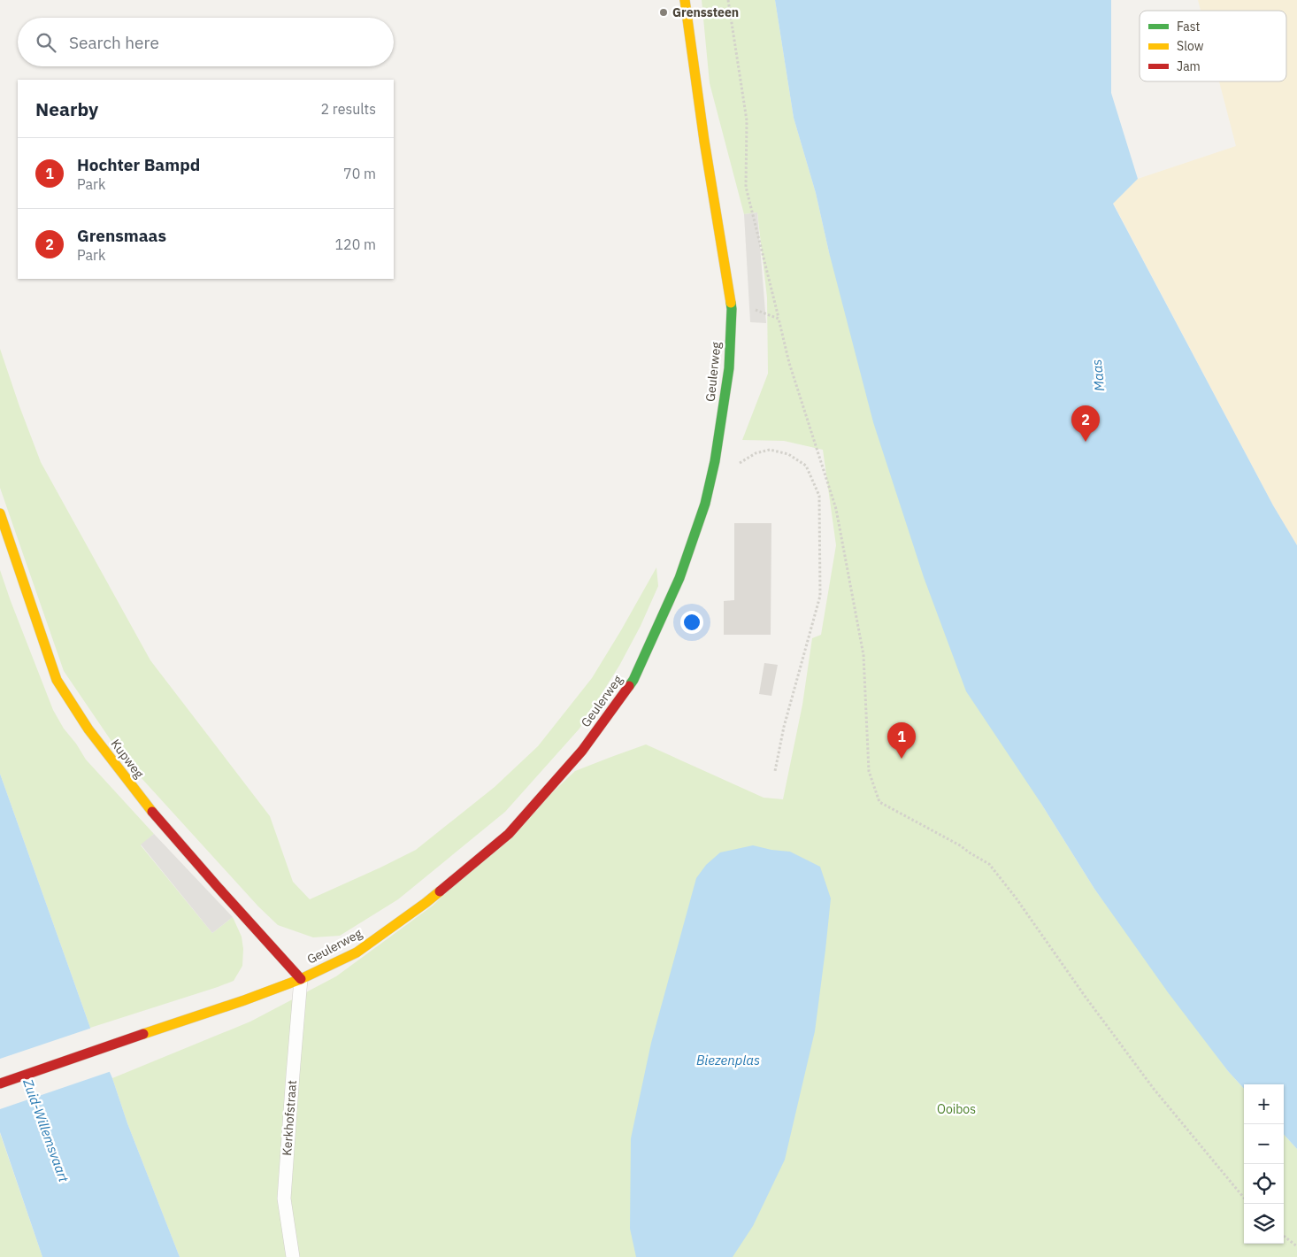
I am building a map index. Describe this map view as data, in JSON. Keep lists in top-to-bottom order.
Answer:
{
  "streets": {
    "street": ["Geulerweg", "Kupweg"],
    "lane": ["Kerkhofstraat"]
  },
  "crossings": [
    ["Geulerweg", "Kupweg"],
    ["Geulerweg", "Kerkhofstraat"],
    ["Kupweg", "Kerkhofstraat"]
  ],
  "water": ["Maas", "Biezenplas", "Zuid-Willemsvaart"],
  "parks": ["Ooibos"],
  "places": ["Grenssteen"],
  "legend": ["Fast", "Slow", "Jam"],
  "page": {
    "search": "Search here",
    "heading": ["Nearby", "2 results"],
    "list": [
      {
        "mark": "1",
        "name": "Hochter Bampd",
        "note": "Park",
        "value": "70 m"
      },
      {
        "mark": "2",
        "name": "Grensmaas",
        "note": "Park",
        "value": "120 m"
      }
    ],
    "pins": ["2", "1"],
    "map_buttons": ["+", "−"]
  }
}
